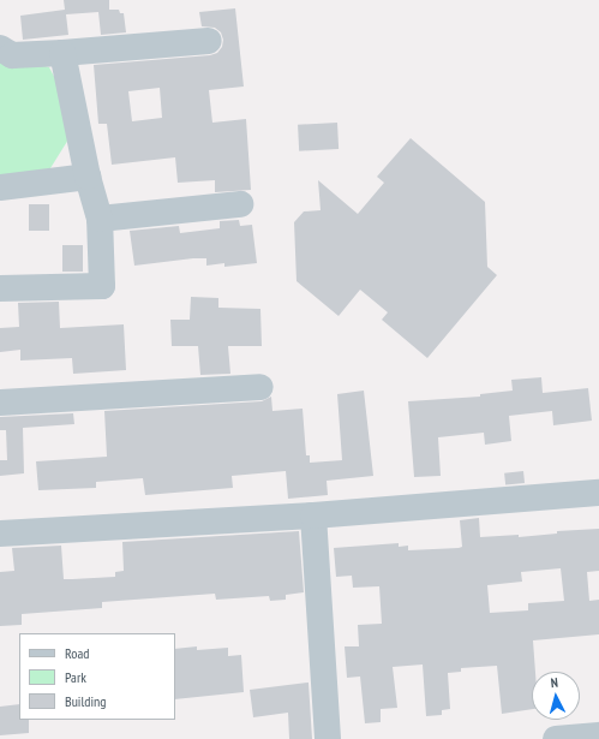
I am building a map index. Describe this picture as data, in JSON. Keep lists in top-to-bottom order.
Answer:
{
  "legend": ["Road", "Park", "Building"],
  "north": "top"
}
